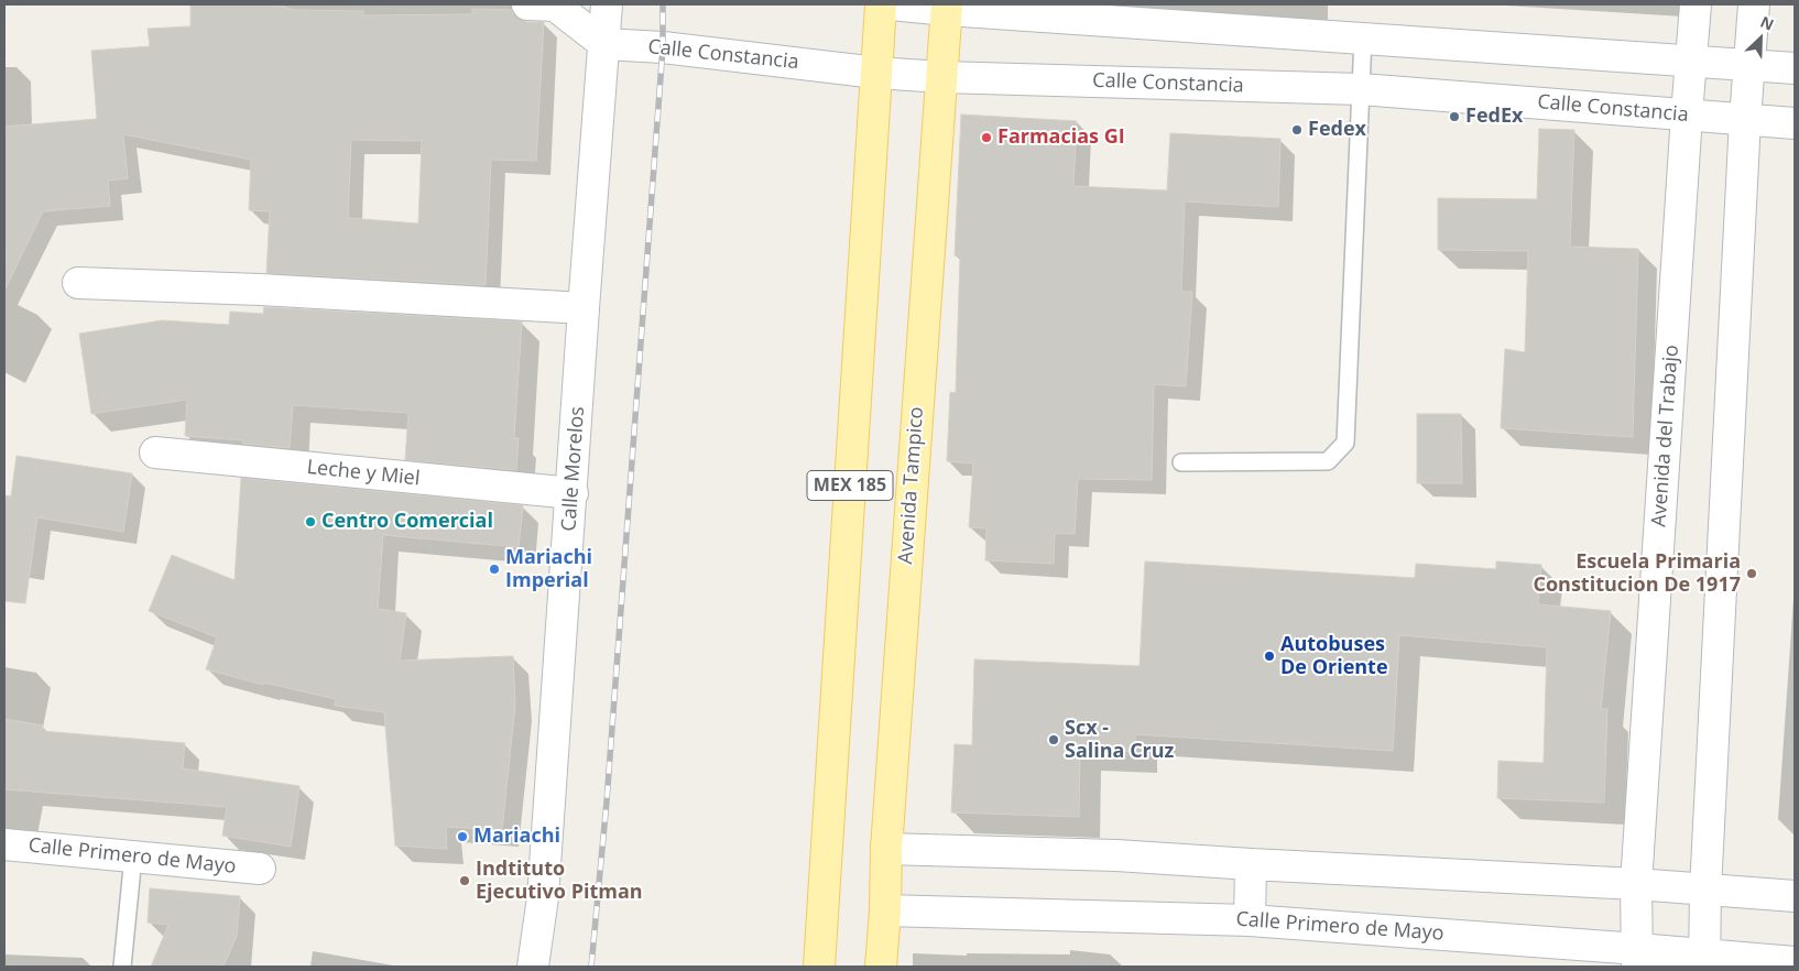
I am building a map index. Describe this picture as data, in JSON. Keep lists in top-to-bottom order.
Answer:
{
  "streets": {
    "main road": ["MEX 185", "Avenida Tampico"],
    "street": [
      "Calle Constancia",
      "Avenida del Trabajo",
      "Calle Morelos",
      "Leche y Miel",
      "Calle Primero de Mayo"
    ]
  },
  "crossings": [
    ["Calle Constancia", "Avenida del Trabajo"],
    ["Calle Constancia", "Calle Morelos"],
    ["Calle Constancia", "MEX 185"],
    ["Calle Constancia", "Avenida Tampico"],
    ["Avenida del Trabajo", "Calle Primero de Mayo"],
    ["Calle Morelos", "Leche y Miel"],
    ["Avenida Tampico", "Calle Primero de Mayo"]
  ],
  "places": [
    "FedEx",
    "Fedex",
    "Farmacias GI",
    "Centro Comercial",
    "Mariachi Imperial",
    "Escuela Primaria Constitucion De 1917",
    "Autobuses De Oriente",
    "Scx - Salina Cruz",
    "Mariachi",
    "Indtituto Ejecutivo Pitman"
  ],
  "north": "top right"
}
